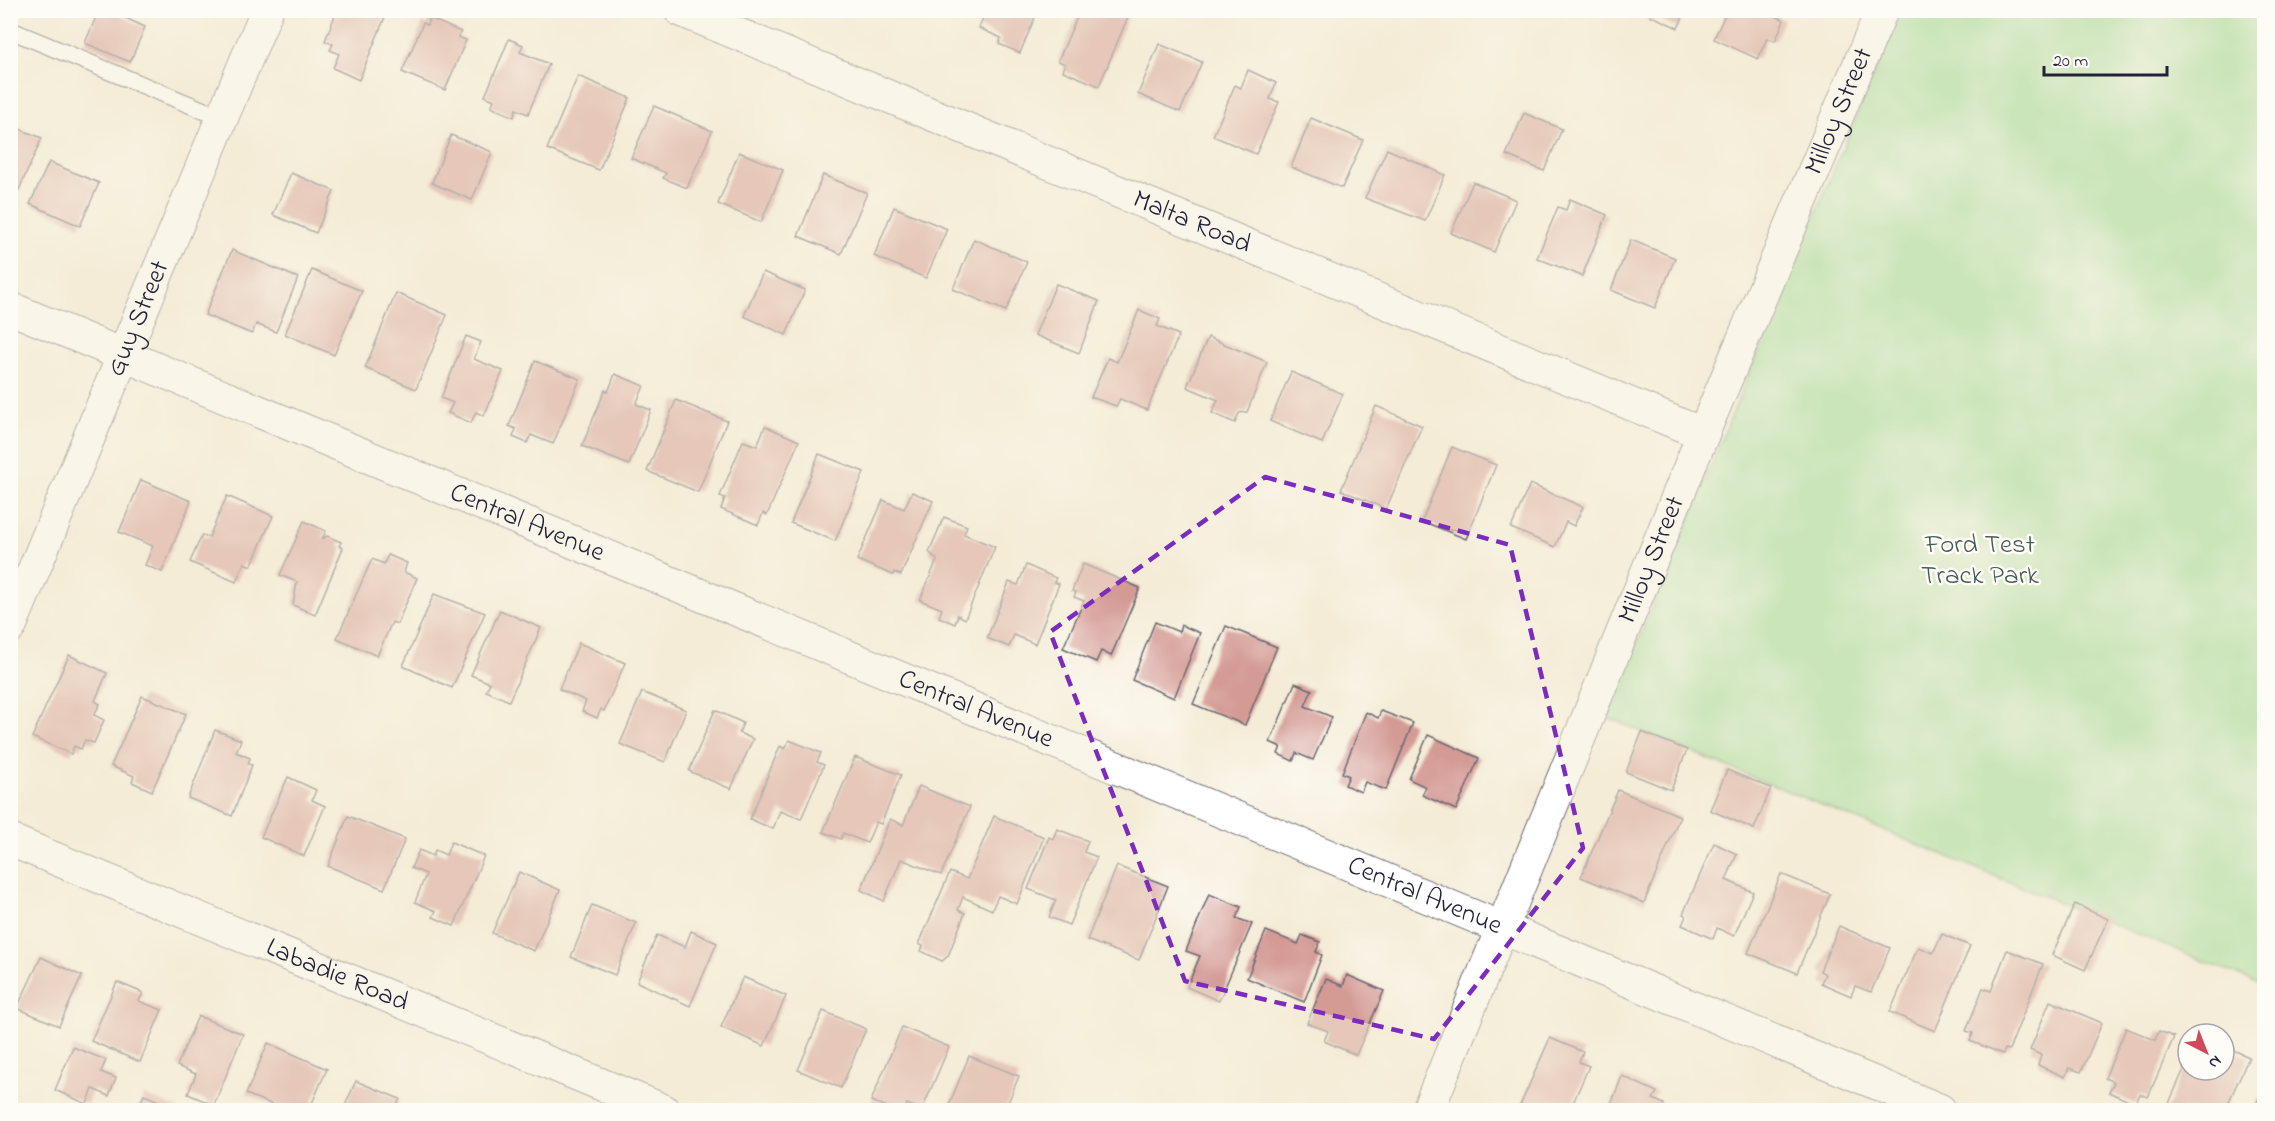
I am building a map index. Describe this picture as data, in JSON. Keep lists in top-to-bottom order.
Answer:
{
  "streets": {
    "street": [
      "Milloy Street",
      "Malta Road",
      "Guy Street",
      "Central Avenue",
      "Labadie Road"
    ]
  },
  "crossings": [
    ["Milloy Street", "Malta Road"],
    ["Milloy Street", "Central Avenue"],
    ["Guy Street", "Central Avenue"]
  ],
  "parks": ["Ford Test Track Park"],
  "scale_bar": "20 m",
  "north": "bottom right"
}
